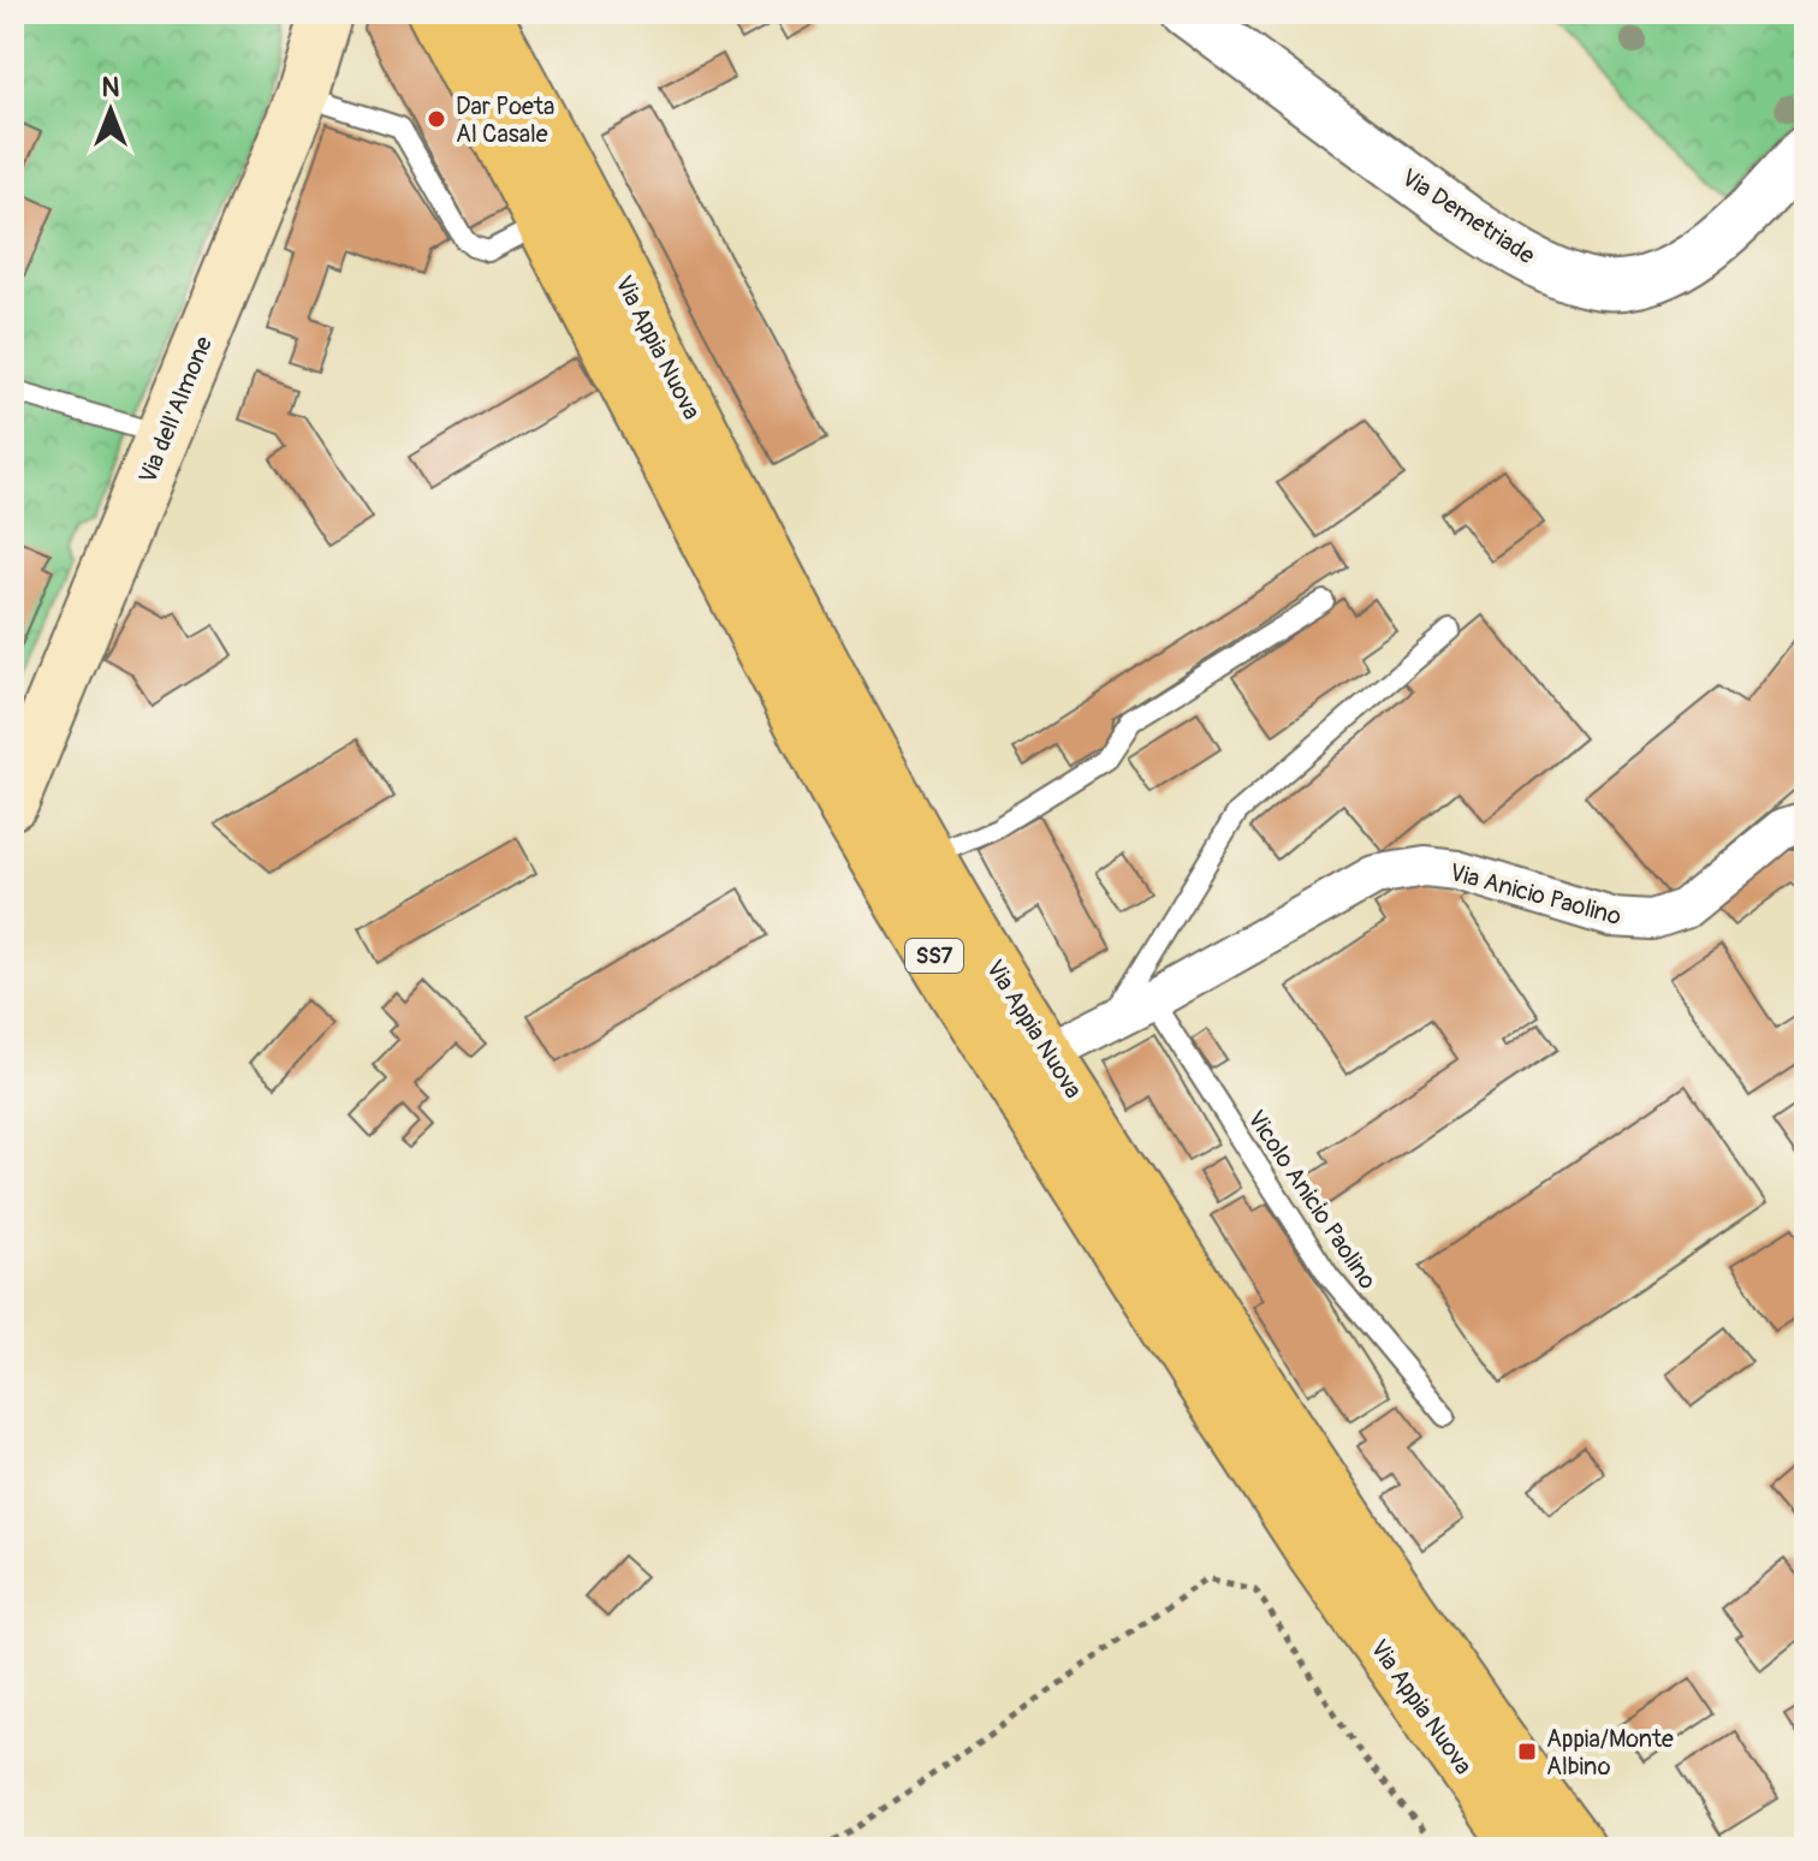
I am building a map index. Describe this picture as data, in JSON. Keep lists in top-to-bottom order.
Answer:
{
  "streets": {
    "main road": ["Via Appia Nuova", "Via dell'Almone", "SS7"],
    "street": ["Via Demetriade", "Via Anicio Paolino"],
    "lane": ["Vicolo Anicio Paolino"]
  },
  "crossings": [
    ["Via Appia Nuova", "Via Anicio Paolino"],
    ["Via Anicio Paolino", "Vicolo Anicio Paolino"]
  ],
  "places": {
    "other": ["Dar Poeta Al Casale"],
    "transit": ["Appia/Monte Albino"]
  },
  "north": "top"
}
